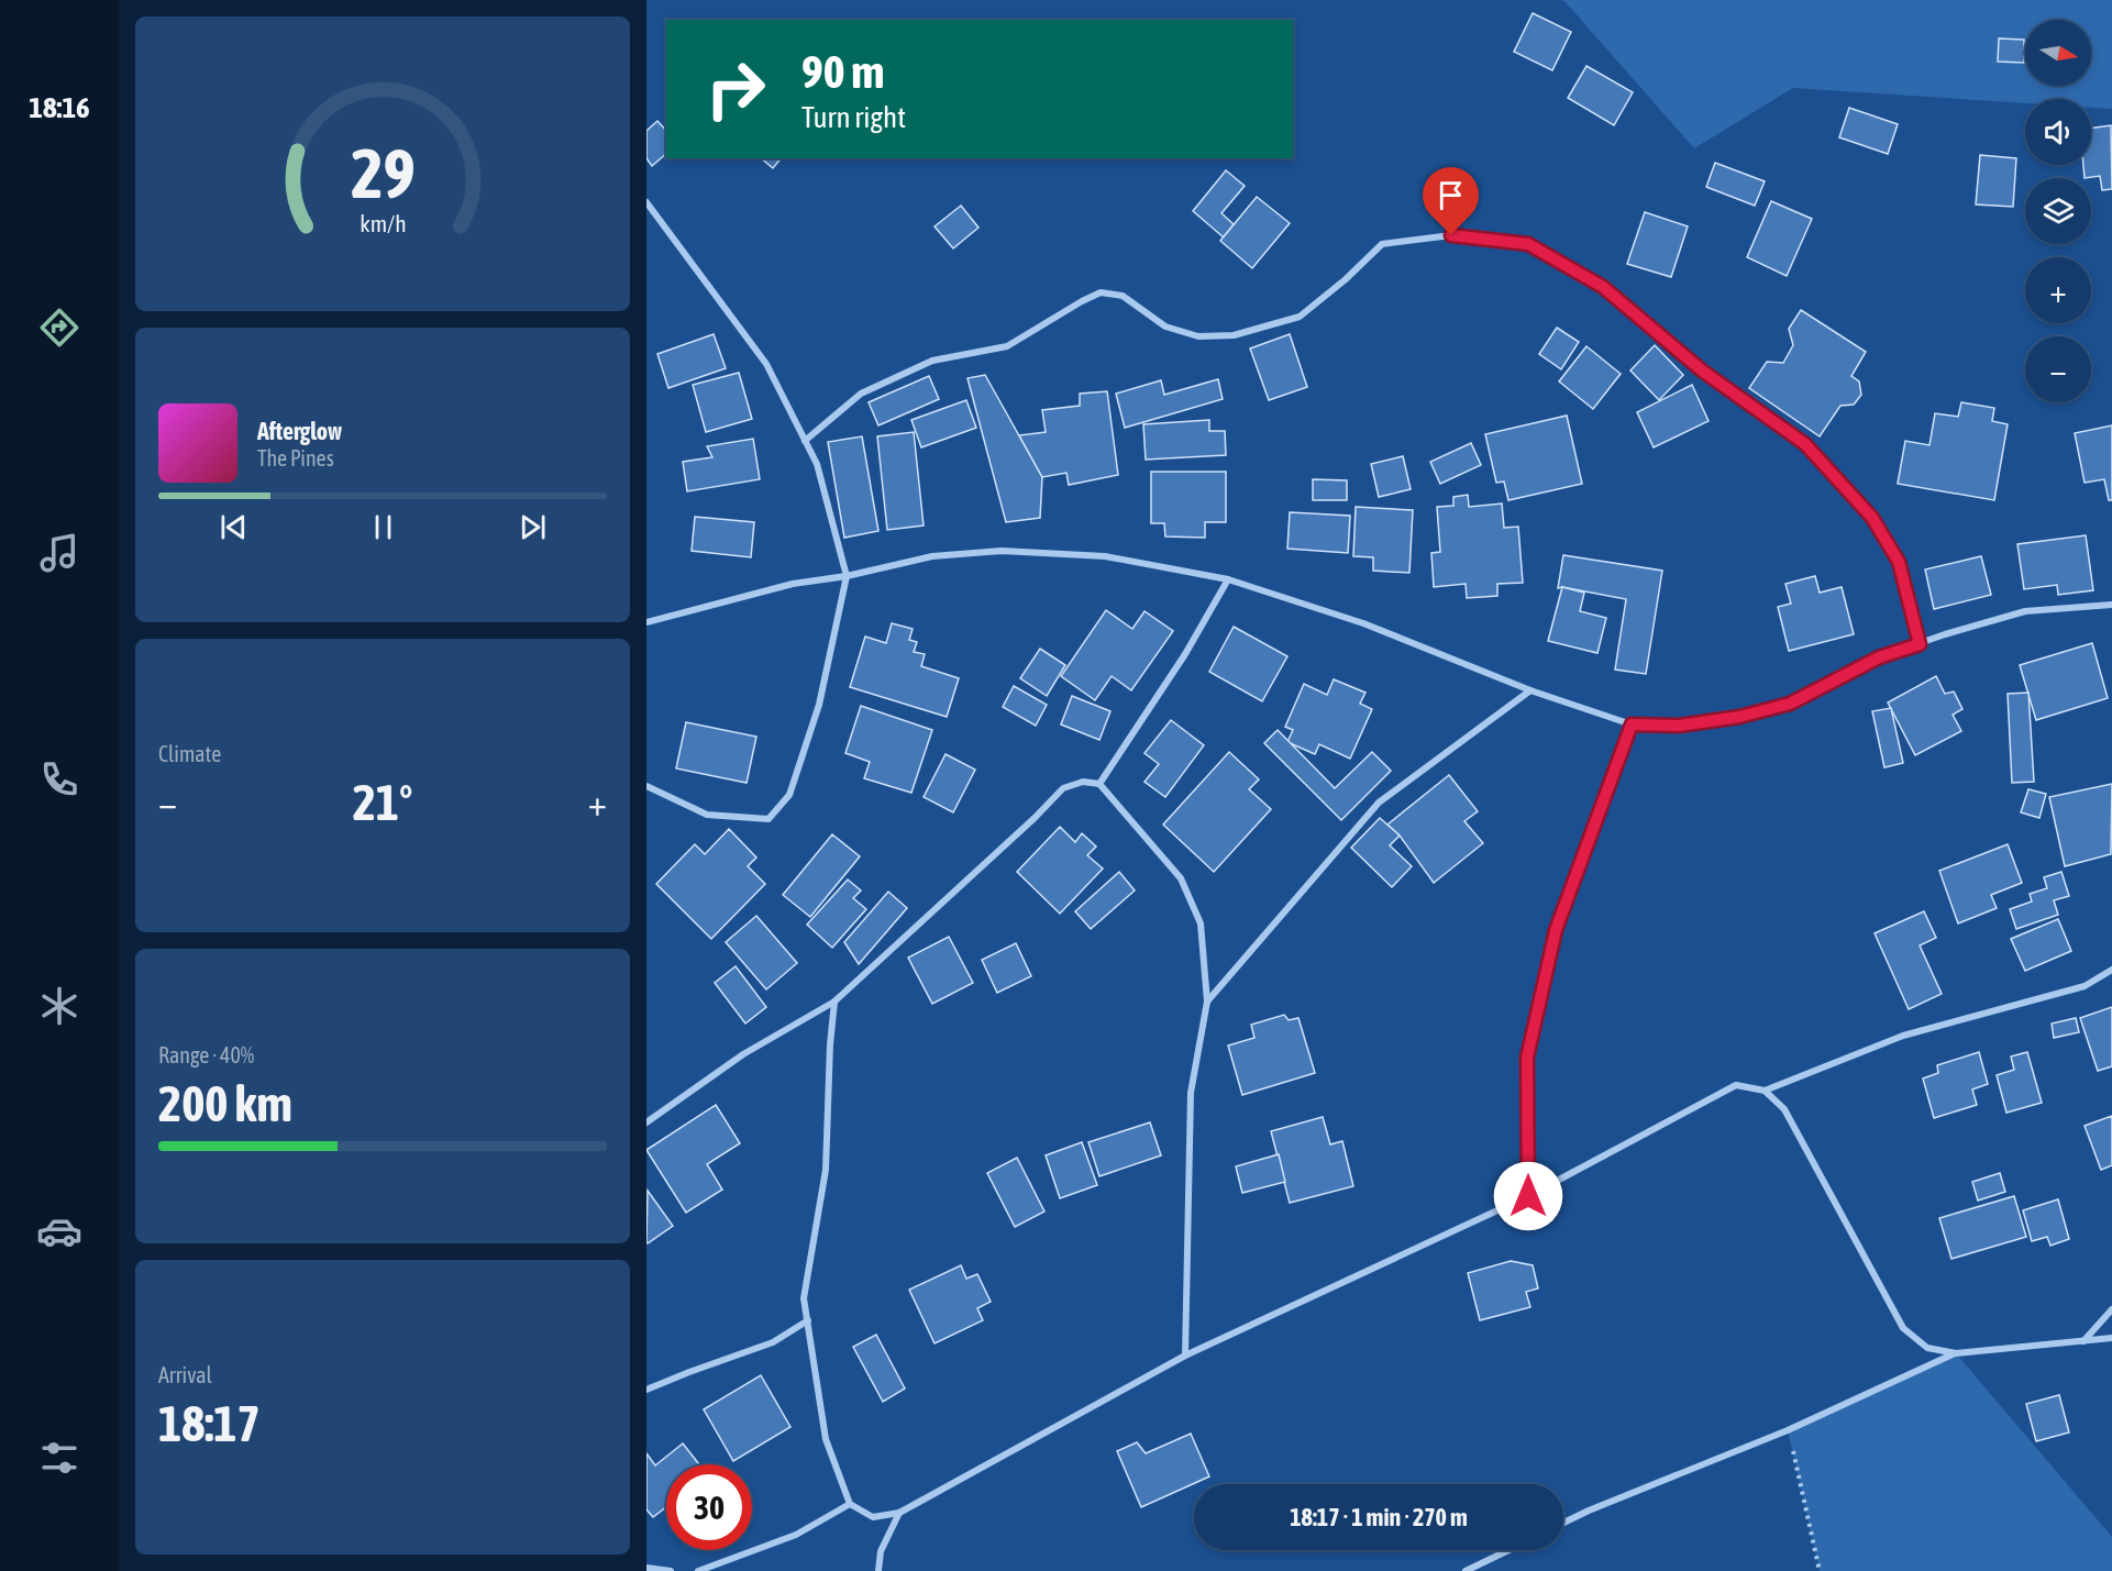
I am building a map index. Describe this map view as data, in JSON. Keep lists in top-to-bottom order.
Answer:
{
  "north": "right",
  "page": {
    "tabs": "18:16",
    "map_buttons": ["+", "−"],
    "turn": ["90 m", "Turn right"],
    "song": ["Afterglow", "The Pines"],
    "tile": [
      "Climate",
      ["Range · 40%", "200 km"],
      ["Arrival", "18:17"]
    ],
    "heat": ["−", "21°", "+"],
    "limit": "30",
    "trip": "18:17 · 1 min · 270 m",
    "gauge": ["29", "km/h"]
  }
}
